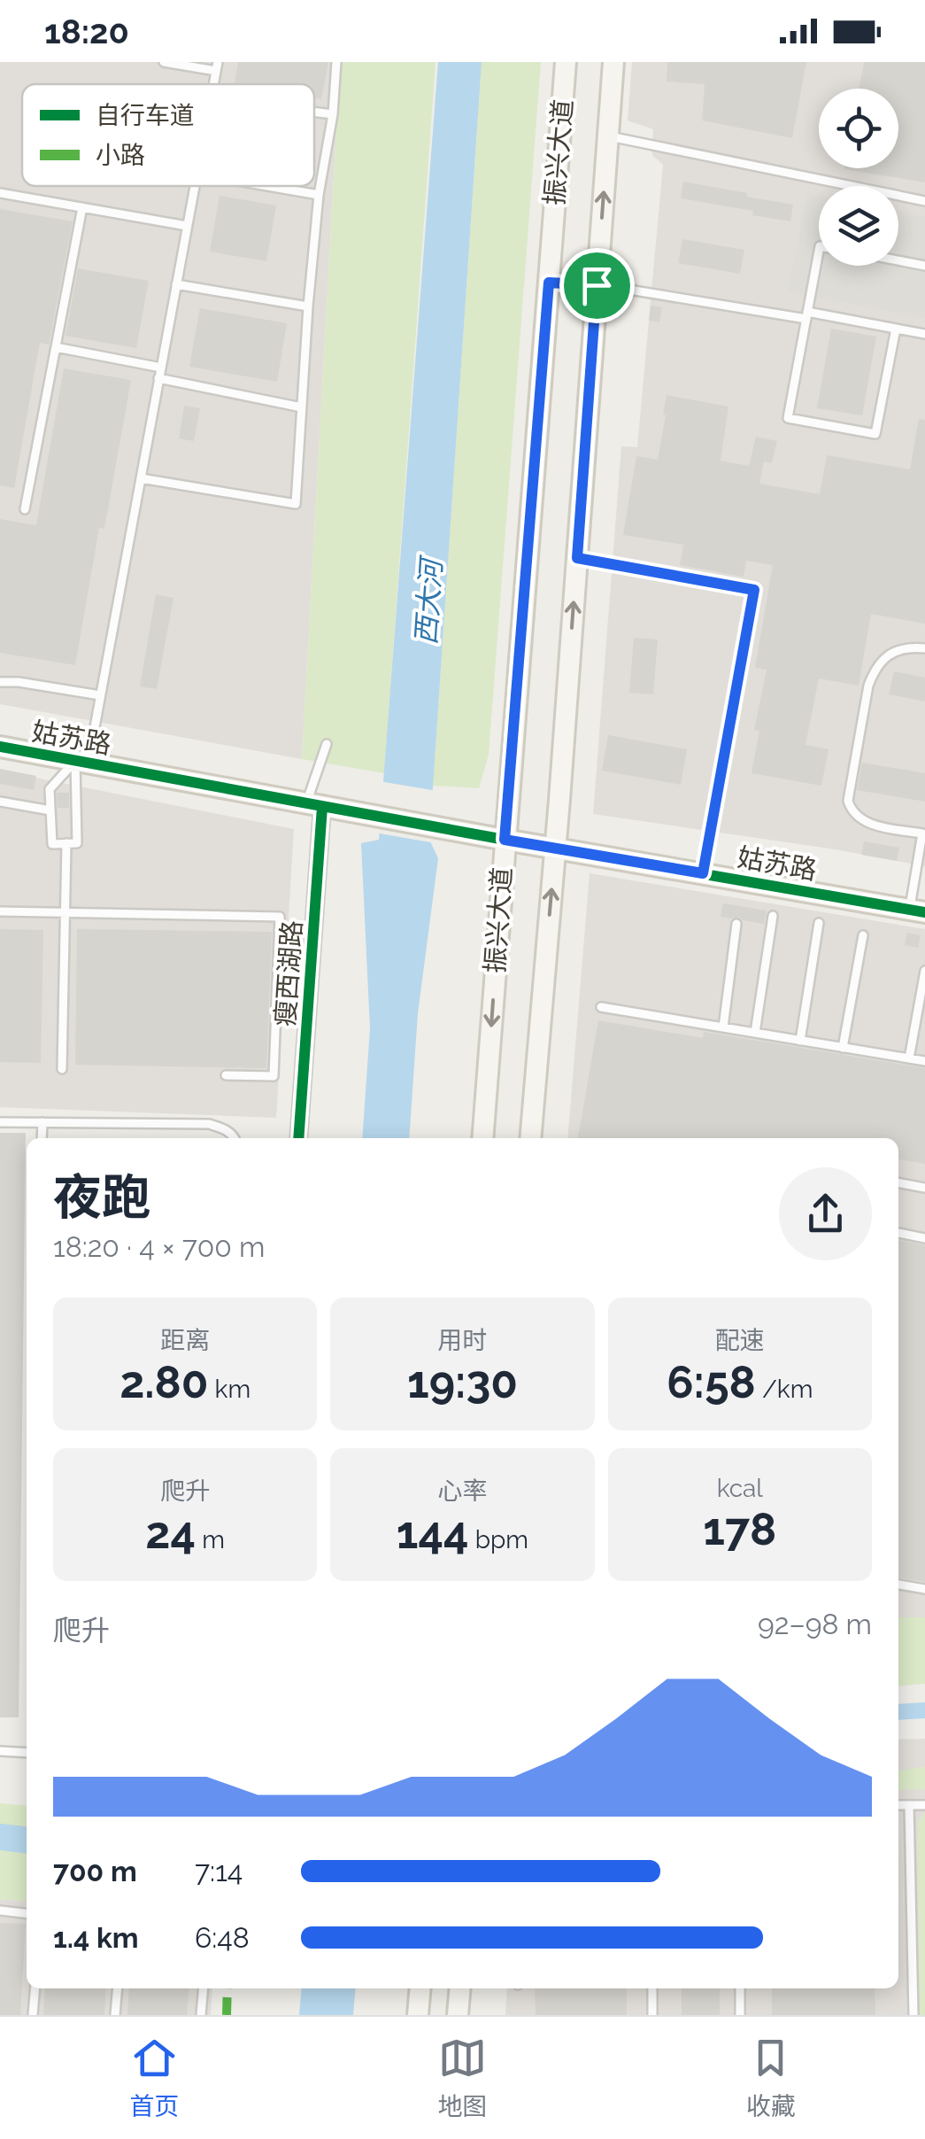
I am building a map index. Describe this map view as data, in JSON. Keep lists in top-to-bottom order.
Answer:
{
  "streets": {
    "main road": ["振兴大道", "姑苏路"],
    "street": ["瘦西湖路"]
  },
  "crossings": [
    ["振兴大道", "姑苏路"],
    ["姑苏路", "瘦西湖路"]
  ],
  "water": ["西大河"],
  "legend": ["自行车道", "小路"],
  "page": {
    "status": "18:20",
    "heading": ["夜跑", "18:20 · 4 × 700 m"],
    "stats": [
      ["距离", "2.80 km"],
      ["用时", "19:30"],
      ["配速", "6:58 /km"],
      ["爬升", "24 m"],
      ["心率", "144 bpm"],
      ["kcal", "178"]
    ],
    "chart": ["爬升", "92–98 m"],
    "list": [
      {
        "name": "700 m",
        "note": "7:14"
      },
      {
        "name": "1.4 km",
        "note": "6:48"
      }
    ],
    "tabs": ["首页", "地图", "收藏"]
  }
}
